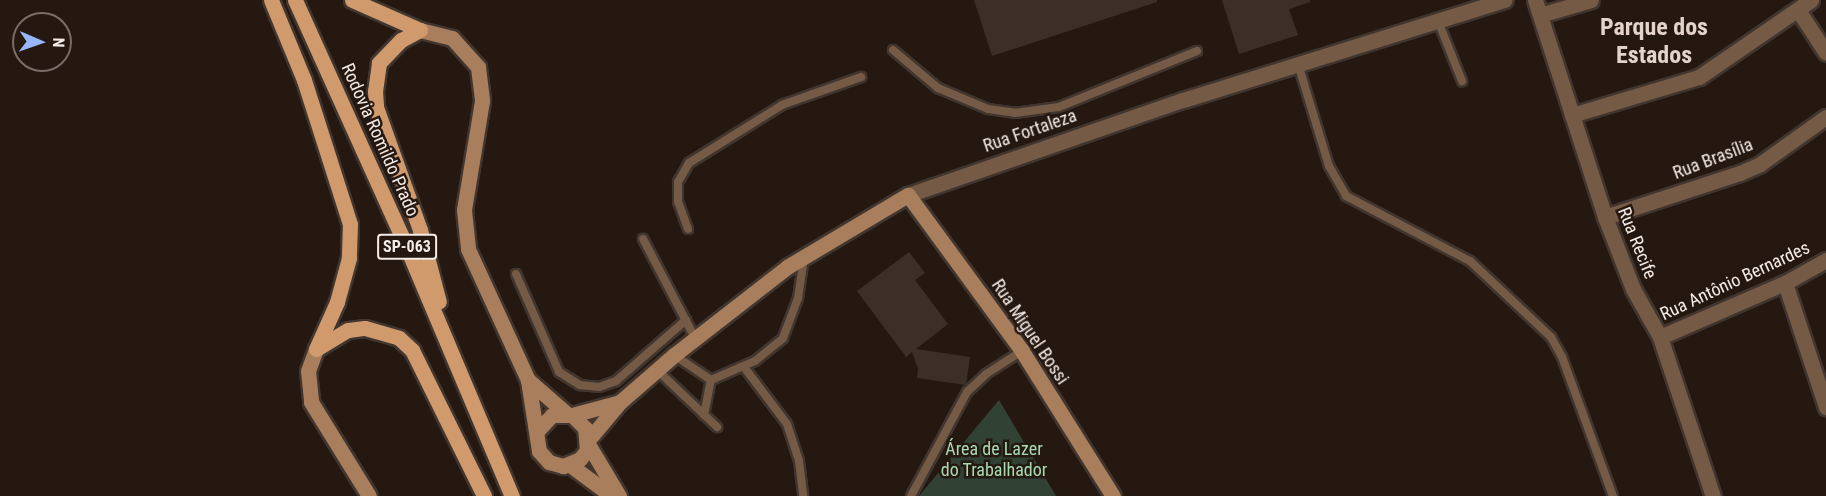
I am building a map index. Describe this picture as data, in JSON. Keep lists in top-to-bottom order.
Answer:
{
  "streets": {
    "main road": [
      "Rua Fortaleza",
      "Rodovia Romildo Prado",
      "SP-063",
      "Rua Miguel Bossi"
    ],
    "street": ["Rua Brasília", "Rua Recife", "Rua Antônio Bernardes"]
  },
  "crossings": [
    ["Rua Fortaleza", "Rua Miguel Bossi"],
    ["Rua Brasília", "Rua Recife"],
    ["Rua Recife", "Rua Antônio Bernardes"]
  ],
  "districts": ["Parque dos Estados"],
  "parks": ["Área de Lazer do Trabalhador"],
  "north": "right"
}
